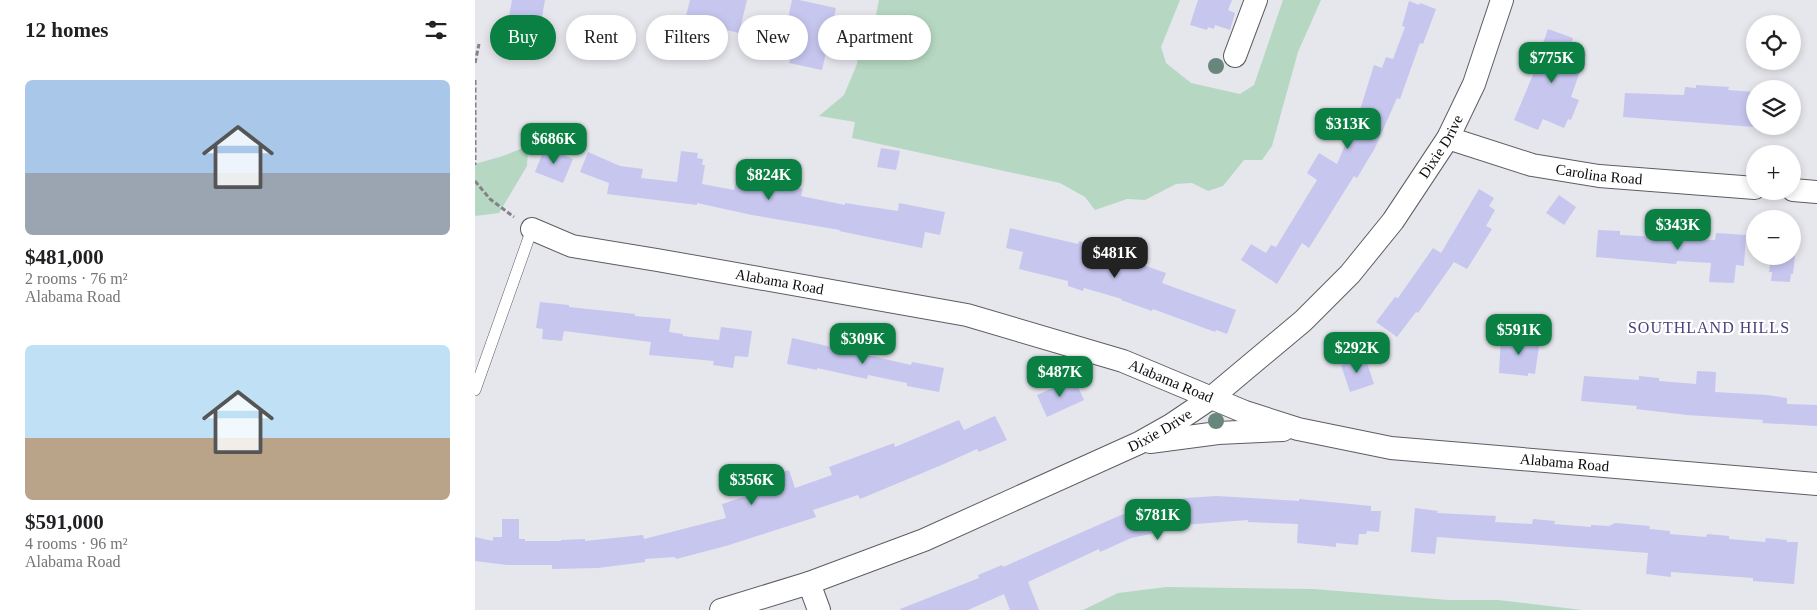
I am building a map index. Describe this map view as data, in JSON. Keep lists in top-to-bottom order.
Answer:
{
  "streets": {
    "street": ["Dixie Drive", "Carolina Road", "Alabama Road"]
  },
  "crossings": [
    ["Dixie Drive", "Carolina Road"],
    ["Dixie Drive", "Alabama Road"]
  ],
  "districts": ["SOUTHLAND HILLS"],
  "page": {
    "heading": "12 homes",
    "map_buttons": ["+", "−"],
    "chip": [
      "Buy",
      "Rent",
      "Filters",
      "New",
      "Apartment"
    ],
    "price": [
      "$775K",
      "$313K",
      "$686K",
      "$824K",
      "$343K",
      "$481K",
      "$591K",
      "$309K",
      "$292K",
      "$487K",
      "$356K",
      "$781K"
    ],
    "list": [
      {
        "name": "$481,000",
        "note": "2 rooms · 76 m² · Alabama Road"
      },
      {
        "name": "$591,000",
        "note": "4 rooms · 96 m² · Alabama Road"
      }
    ]
  }
}
